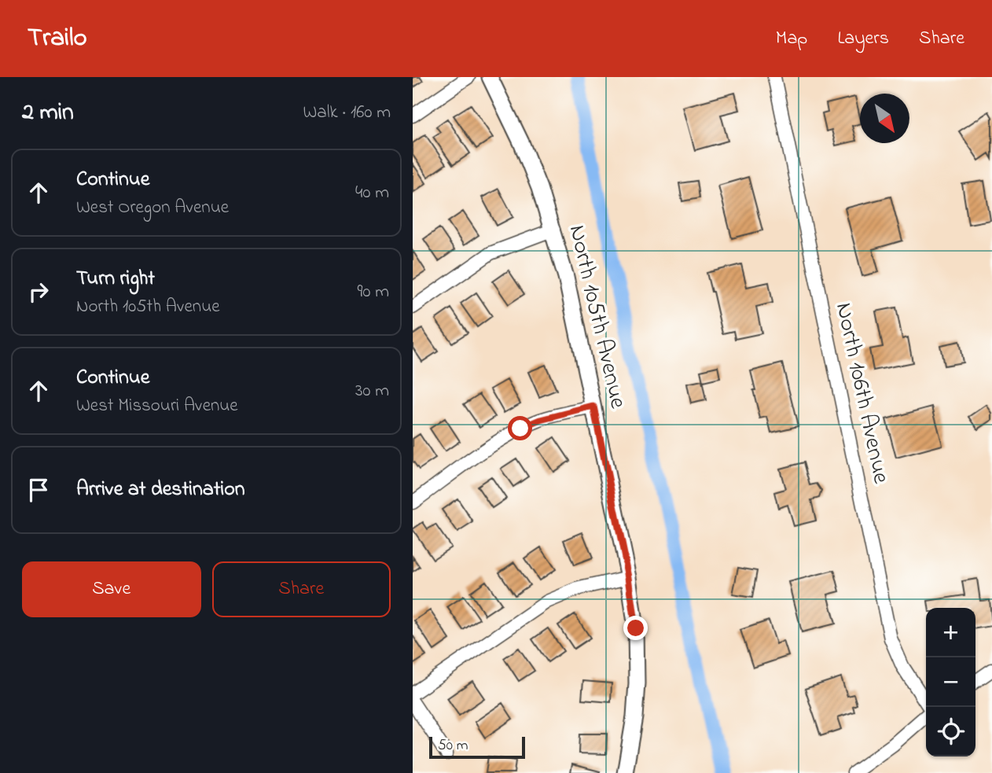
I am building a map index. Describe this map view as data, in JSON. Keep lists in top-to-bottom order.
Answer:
{
  "streets": {
    "street": ["North 105th Avenue", "North 106th Avenue"]
  },
  "scale_bar": "50 m",
  "north": "bottom right",
  "page": {
    "header": "Trailo",
    "nav": ["Map", "Layers", "Share"],
    "heading": ["2 min", "Walk · 160 m"],
    "list": [
      ["Continue", "West Oregon Avenue", "40 m"],
      ["Turn right", "North 105th Avenue", "90 m"],
      ["Continue", "West Missouri Avenue", "30 m"],
      "Arrive at destination"
    ],
    "buttons": ["Save", "Share"],
    "map_buttons": ["+", "−"],
    "scale": "50 m"
  }
}
